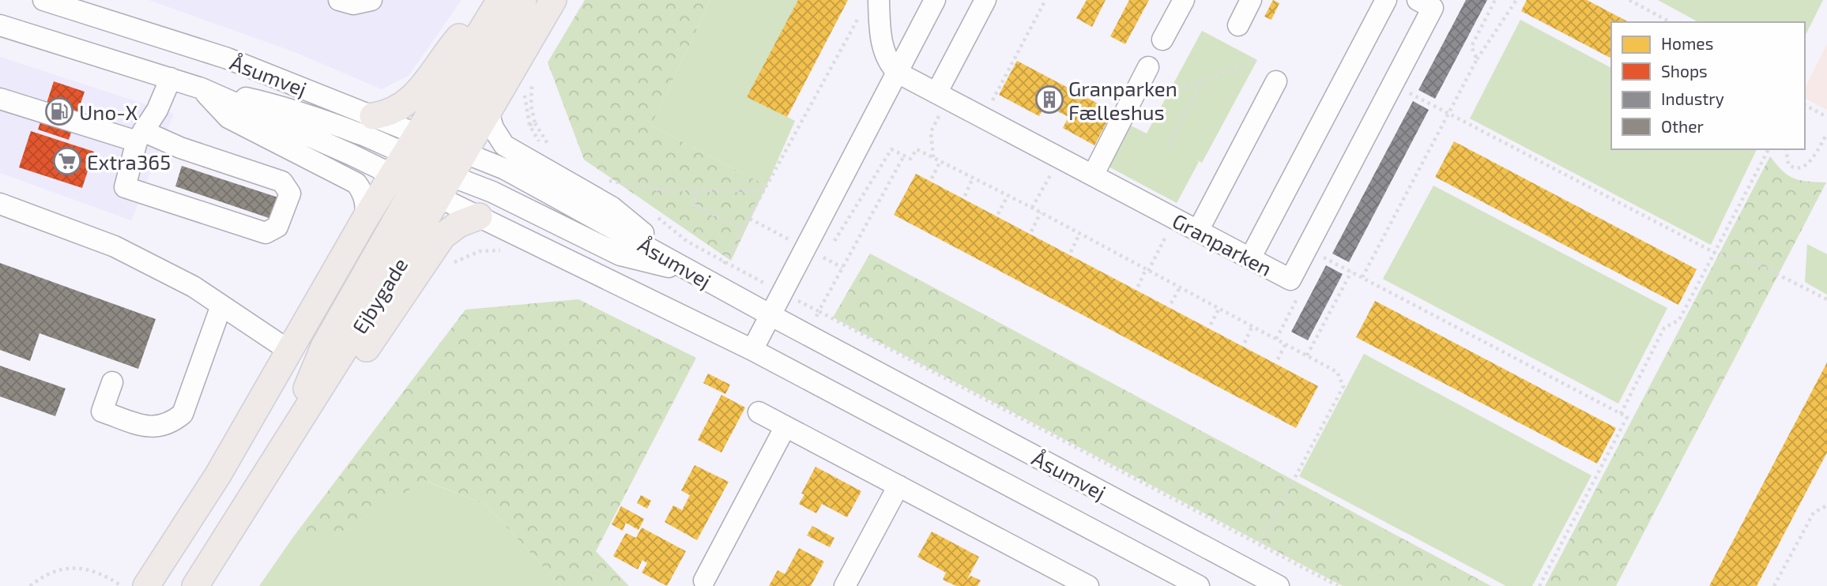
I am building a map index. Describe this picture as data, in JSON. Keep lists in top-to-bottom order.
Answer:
{
  "streets": {
    "main road": ["Ejbygade"],
    "street": ["Åsumvej", "Granparken"]
  },
  "crossings": [
    ["Åsumvej", "Ejbygade"]
  ],
  "places": {
    "building": ["Granparken Fælleshus"],
    "fuel station": ["Uno-X"],
    "supermarket": ["Extra365"]
  },
  "legend": [
    "Homes",
    "Shops",
    "Industry",
    "Other"
  ]
}
